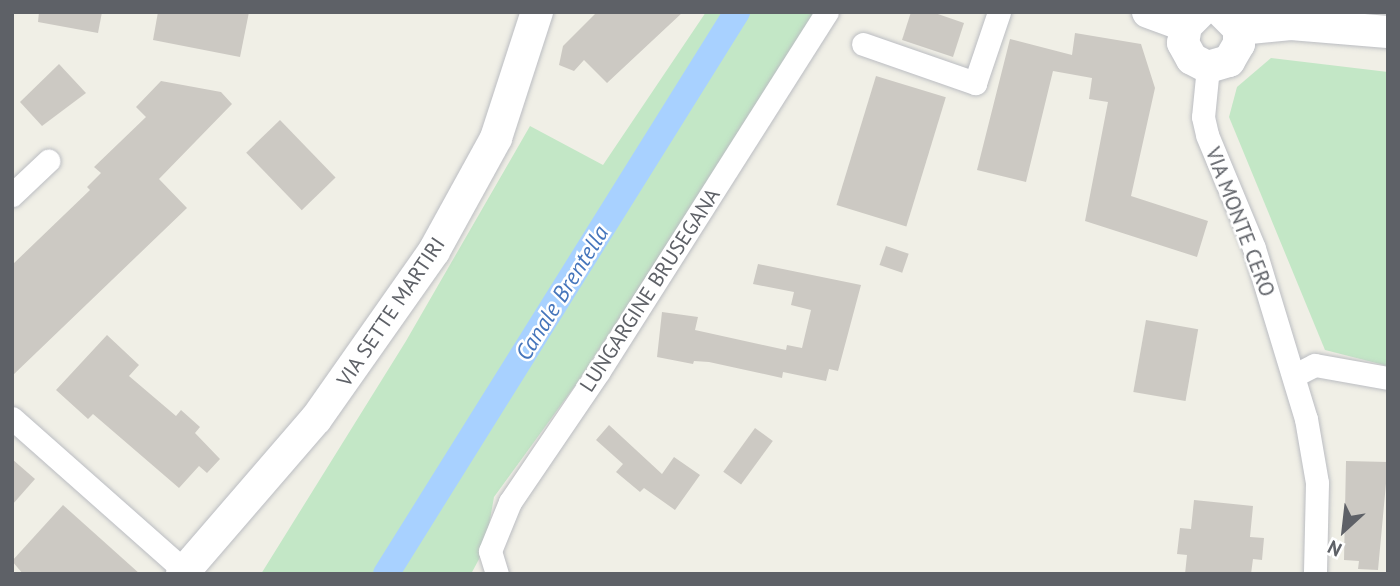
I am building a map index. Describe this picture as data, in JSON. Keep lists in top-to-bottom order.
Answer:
{
  "streets": {
    "main road": ["VIA SETTE MARTIRI"],
    "street": ["VIA MONTE CERO", "LUNGARGINE BRUSEGANA"]
  },
  "water": ["Canale Brentella"],
  "north": "bottom left"
}
